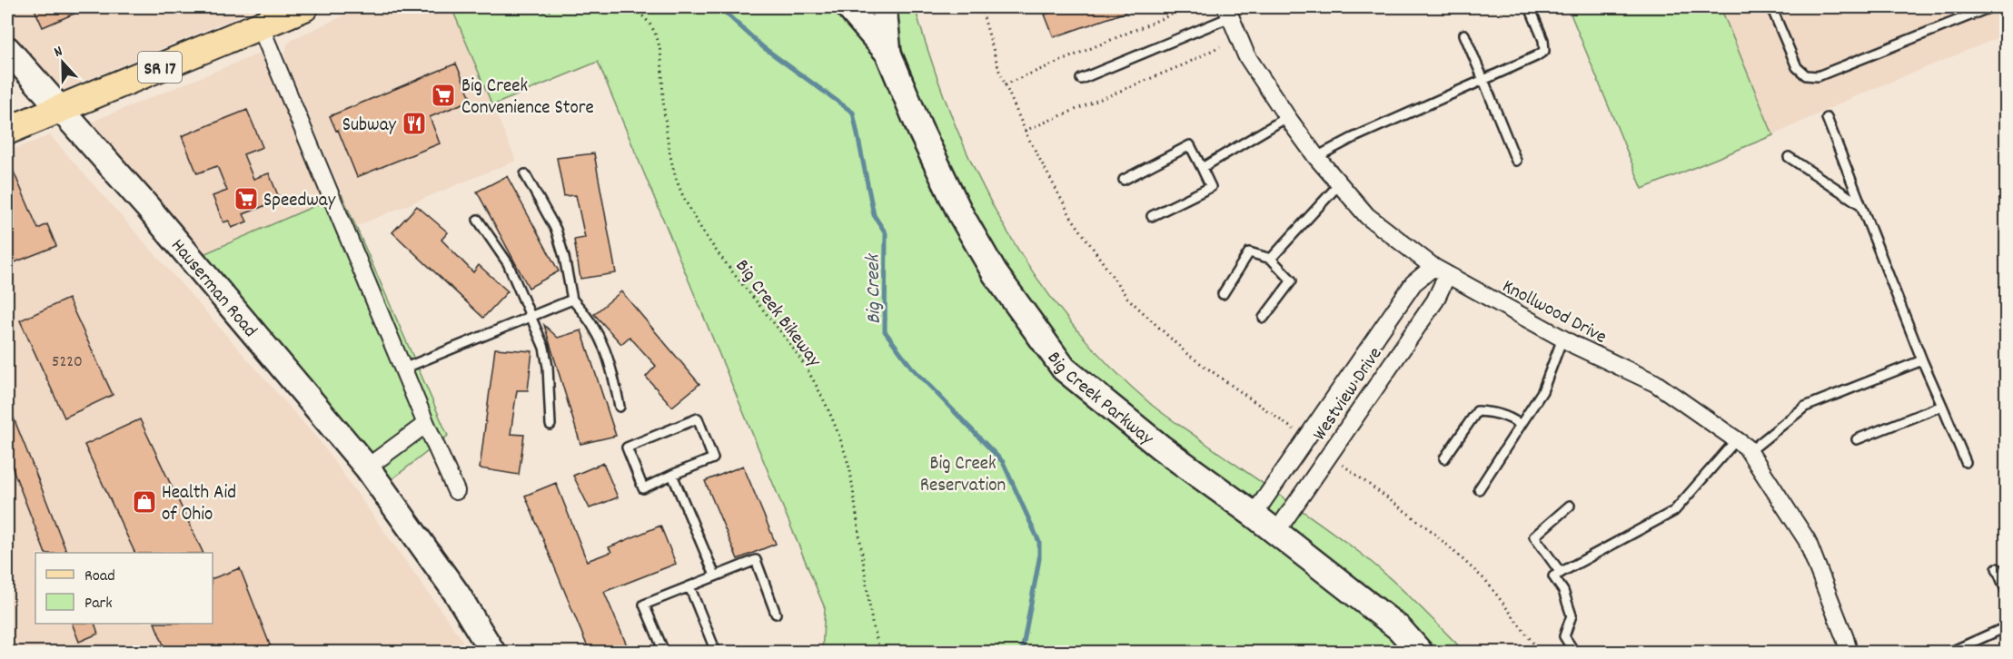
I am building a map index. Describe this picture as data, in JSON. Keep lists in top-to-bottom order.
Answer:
{
  "streets": {
    "main road": ["SR 17"],
    "street": [
      "Hauserman Road",
      "Knollwood Drive",
      "Westview Drive",
      "Big Creek Parkway"
    ],
    "path": ["Big Creek Bikeway"]
  },
  "crossings": [
    ["SR 17", "Hauserman Road"],
    ["Knollwood Drive", "Westview Drive"],
    ["Westview Drive", "Big Creek Parkway"]
  ],
  "water": ["Big Creek"],
  "parks": ["Big Creek Reservation"],
  "places": {
    "supermarket": ["Big Creek Convenience Store", "Speedway"],
    "restaurant": ["Subway"],
    "shop": ["Health Aid of Ohio"]
  },
  "house_numbers": ["5220"],
  "legend": ["Road", "Park"],
  "north": "top"
}
